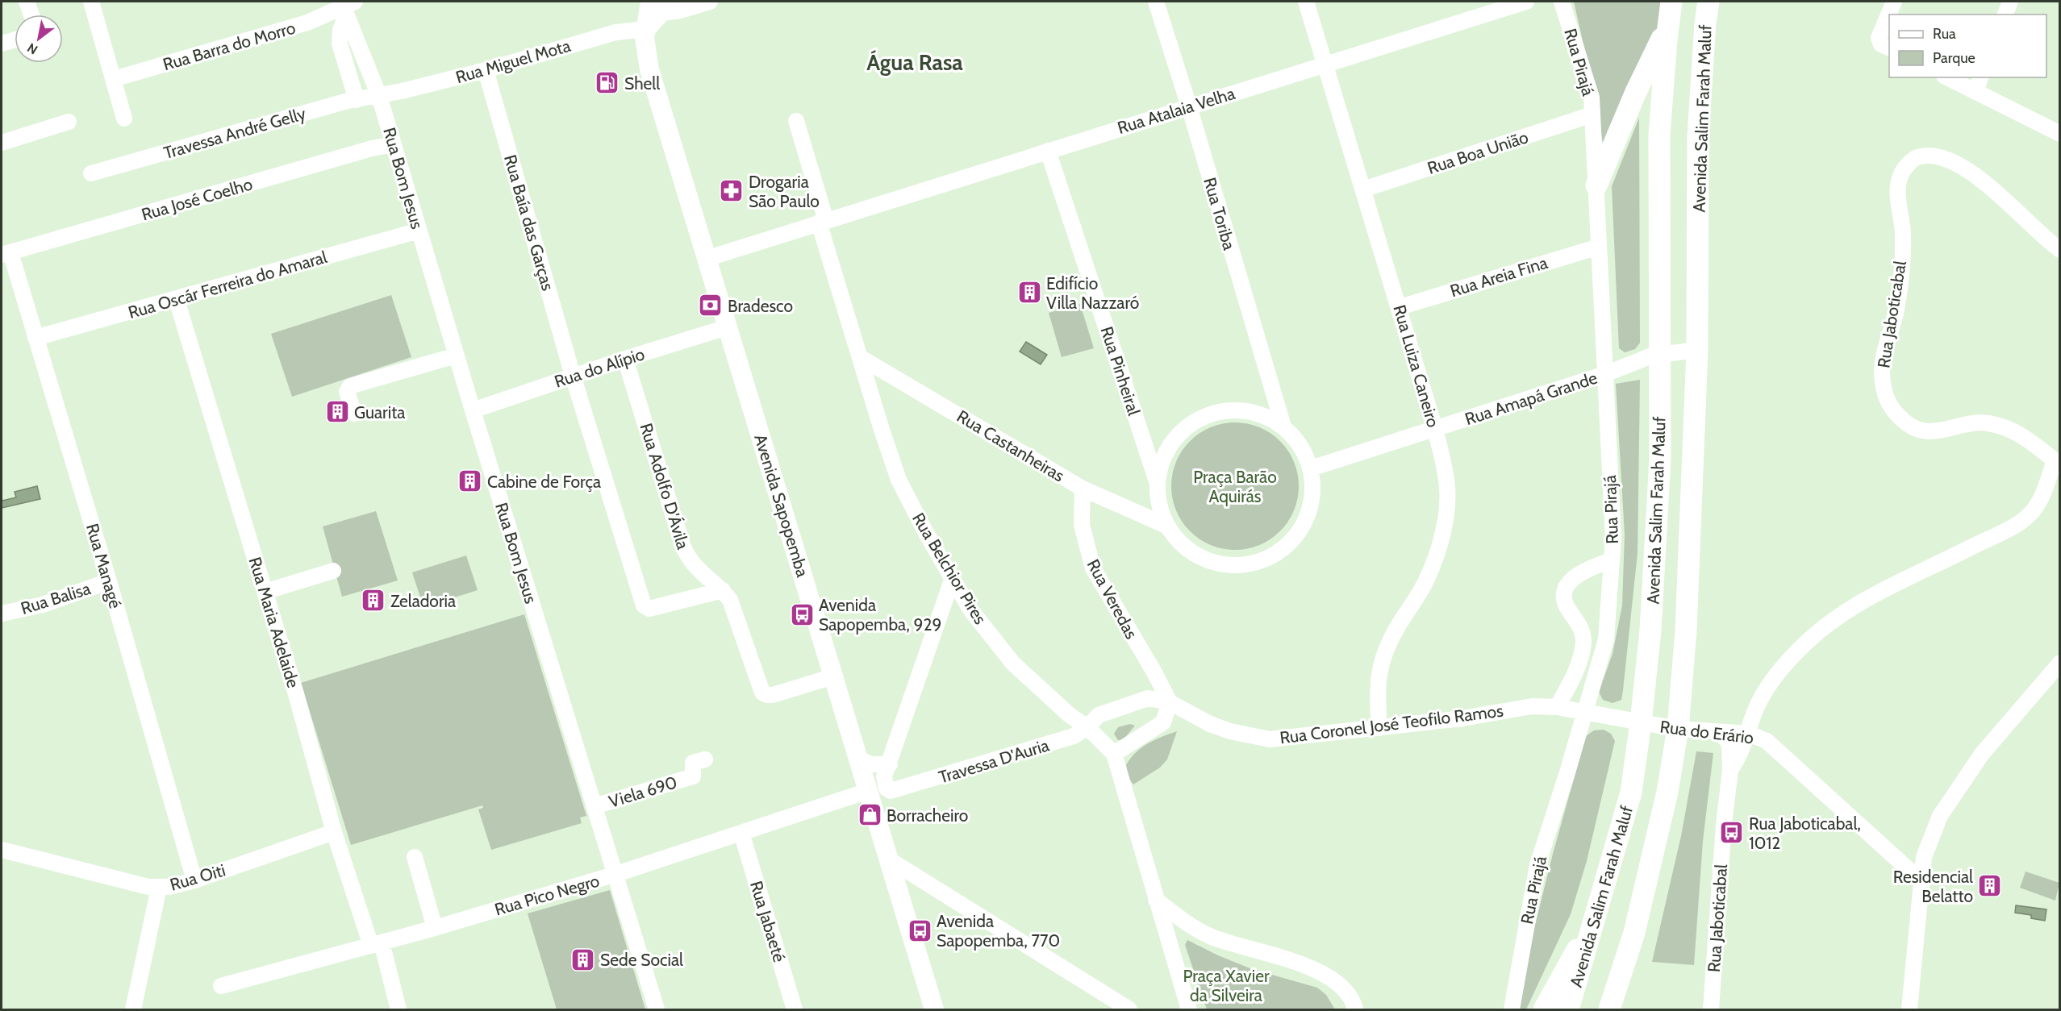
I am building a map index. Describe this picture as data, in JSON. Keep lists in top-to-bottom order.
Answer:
{
  "streets": {
    "highway": ["Avenida Salim Farah Maluf"],
    "main road": ["Avenida Sapopemba"],
    "street": [
      "Rua Barra do Morro",
      "Rua Miguel Mota",
      "Rua Pirajá",
      "Rua Atalaia Velha",
      "Travessa André Gelly",
      "Rua Boa União",
      "Rua Bom Jesus",
      "Rua José Coelho",
      "Rua Toriba",
      "Rua Baía das Garças",
      "Rua Areia Fina",
      "Rua Oscár Ferreira do Amaral",
      "Rua Jaboticabal",
      "Rua Luiza Caneiro",
      "Rua do Alípio",
      "Rua Pinheiral",
      "Rua Amapá Grande",
      "Rua Castanheiras",
      "Rua Adolfo D'Ávila",
      "Rua Managé",
      "Rua Belchior Pires",
      "Rua Balisa",
      "Rua Veredas",
      "Rua Maria Adelaide",
      "Rua Coronel José Teofilo Ramos",
      "Rua do Erário",
      "Travessa D'Auria",
      "Viela 690",
      "Rua Oiti",
      "Rua Pico Negro",
      "Rua Jabaeté"
    ]
  },
  "crossings": [
    ["Rua Barra do Morro", "Rua Bom Jesus"],
    ["Rua Miguel Mota", "Travessa André Gelly"],
    ["Rua Miguel Mota", "Rua Bom Jesus"],
    ["Rua Miguel Mota", "Rua Baía das Garças"],
    ["Rua Miguel Mota", "Avenida Sapopemba"],
    ["Rua Pirajá", "Rua Boa União"],
    ["Rua Pirajá", "Rua Areia Fina"],
    ["Rua Pirajá", "Rua Amapá Grande"],
    ["Rua Pirajá", "Rua Coronel José Teofilo Ramos"],
    ["Rua Atalaia Velha", "Rua Toriba"],
    ["Rua Atalaia Velha", "Rua Luiza Caneiro"],
    ["Rua Atalaia Velha", "Rua Pinheiral"],
    ["Rua Atalaia Velha", "Avenida Sapopemba"],
    ["Rua Atalaia Velha", "Rua Belchior Pires"],
    ["Avenida Salim Farah Maluf", "Rua Amapá Grande"],
    ["Avenida Salim Farah Maluf", "Rua Coronel José Teofilo Ramos"],
    ["Avenida Salim Farah Maluf", "Rua do Erário"],
    ["Travessa André Gelly", "Rua Bom Jesus"],
    ["Rua Boa União", "Rua Luiza Caneiro"],
    ["Rua Bom Jesus", "Rua José Coelho"],
    ["Rua Bom Jesus", "Rua Oscár Ferreira do Amaral"],
    ["Rua Bom Jesus", "Rua do Alípio"],
    ["Rua Bom Jesus", "Viela 690"],
    ["Rua Bom Jesus", "Rua Pico Negro"],
    ["Rua José Coelho", "Rua Managé"],
    ["Rua Toriba", "Rua Pinheiral"],
    ["Rua Toriba", "Rua Amapá Grande"],
    ["Rua Toriba", "Rua Castanheiras"],
    ["Rua Baía das Garças", "Rua do Alípio"],
    ["Rua Baía das Garças", "Rua Adolfo D'Ávila"],
    ["Rua Areia Fina", "Rua Luiza Caneiro"],
    ["Rua Oscár Ferreira do Amaral", "Rua Managé"],
    ["Rua Oscár Ferreira do Amaral", "Rua Maria Adelaide"],
    ["Rua Jaboticabal", "Rua do Erário"],
    ["Rua Luiza Caneiro", "Rua Amapá Grande"],
    ["Rua Luiza Caneiro", "Rua Coronel José Teofilo Ramos"],
    ["Rua do Alípio", "Rua Adolfo D'Ávila"],
    ["Rua do Alípio", "Avenida Sapopemba"],
    ["Rua Pinheiral", "Rua Amapá Grande"],
    ["Rua Pinheiral", "Rua Castanheiras"],
    ["Rua Amapá Grande", "Rua Castanheiras"],
    ["Rua Castanheiras", "Rua Belchior Pires"],
    ["Rua Castanheiras", "Rua Veredas"],
    ["Rua Adolfo D'Ávila", "Avenida Sapopemba"],
    ["Avenida Sapopemba", "Rua Pico Negro"],
    ["Rua Managé", "Rua Balisa"],
    ["Rua Managé", "Rua Oiti"],
    ["Rua Belchior Pires", "Travessa D'Auria"],
    ["Rua Veredas", "Rua Coronel José Teofilo Ramos"],
    ["Rua Veredas", "Travessa D'Auria"],
    ["Rua Maria Adelaide", "Rua Oiti"],
    ["Rua Maria Adelaide", "Rua Pico Negro"],
    ["Rua Coronel José Teofilo Ramos", "Rua do Erário"],
    ["Rua Coronel José Teofilo Ramos", "Travessa D'Auria"],
    ["Rua Pico Negro", "Rua Jabaeté"]
  ],
  "districts": ["Água Rasa"],
  "parks": ["Praça Barão Aquirás", "Praça Xavier da Silveira"],
  "places": {
    "fuel station": ["Shell"],
    "pharmacy": ["Drogaria São Paulo"],
    "building": [
      "Edifício Villa Nazzaró",
      "Guarita",
      "Cabine de Força",
      "Zeladoria",
      "Residencial Belatto",
      "Sede Social"
    ],
    "bank": ["Bradesco"],
    "bus stop": ["Avenida Sapopemba, 929", "Rua Jaboticabal, 1012", "Avenida Sapopemba, 770"],
    "shop": ["Borracheiro"]
  },
  "legend": ["Rua", "Parque"],
  "north": "bottom left"
}
